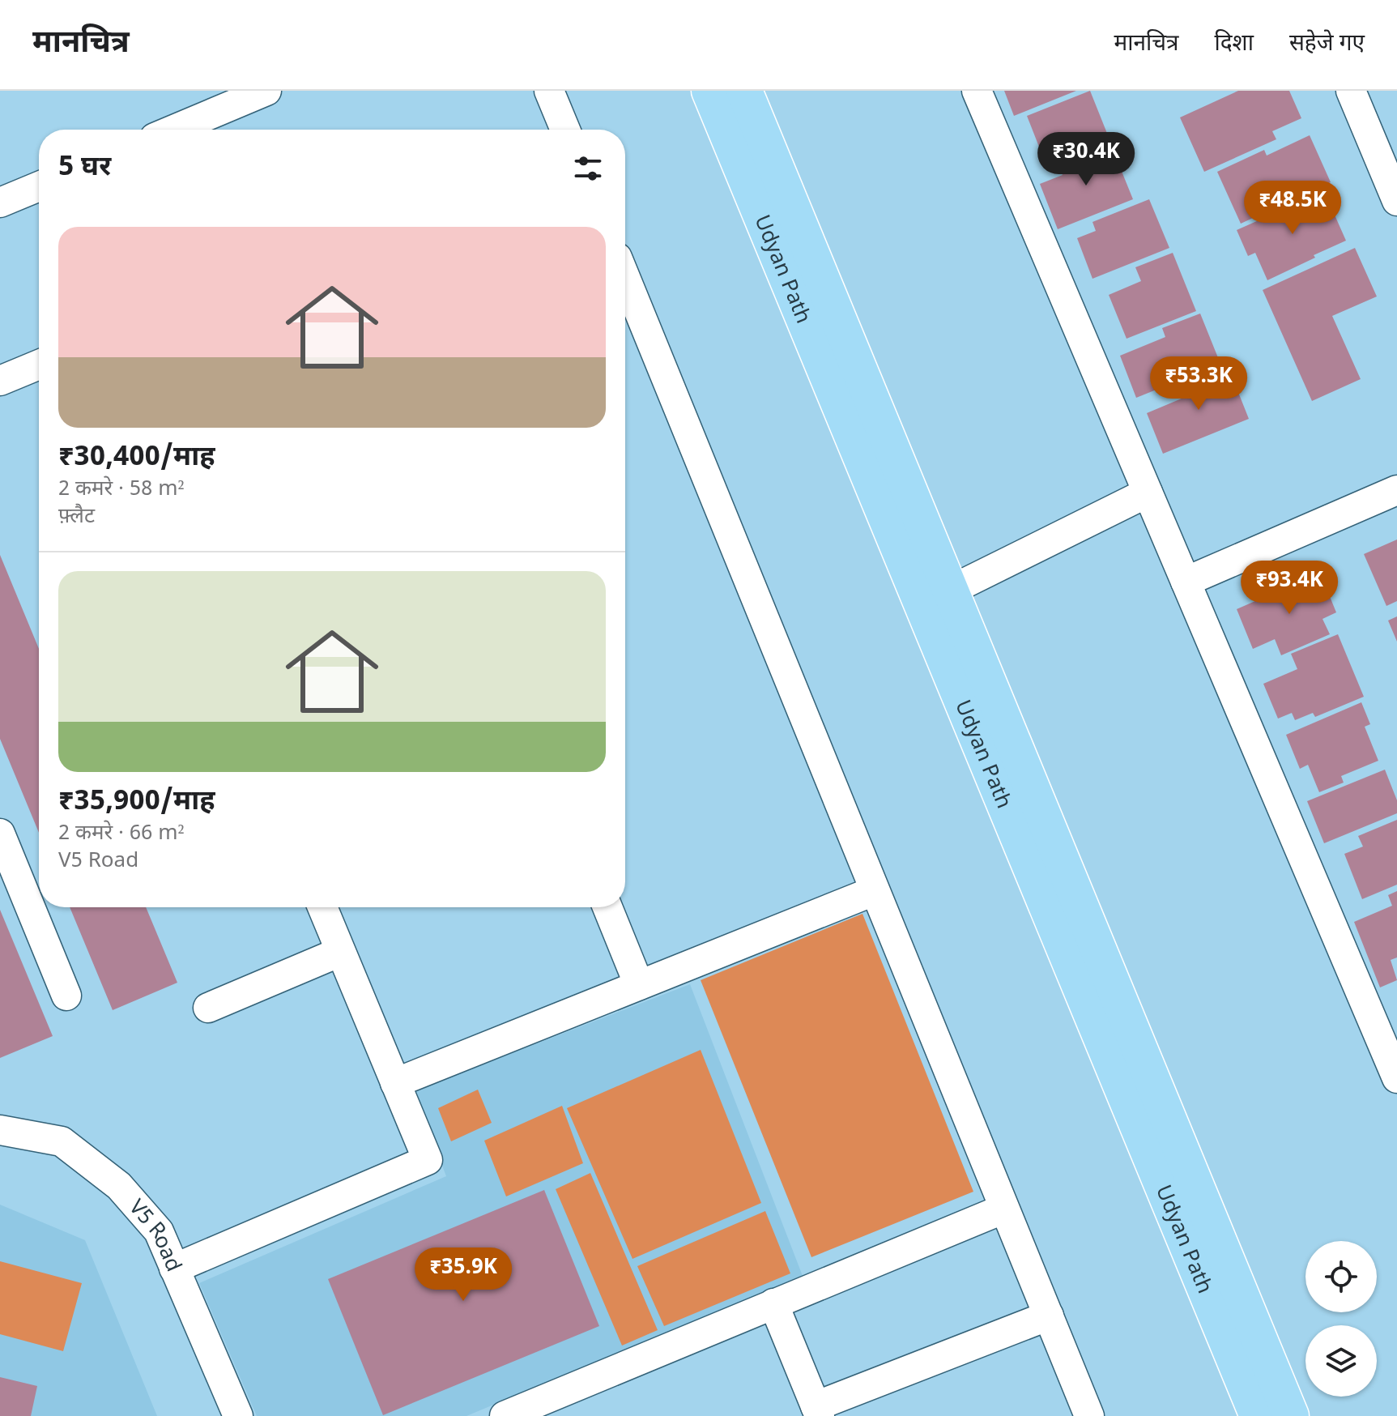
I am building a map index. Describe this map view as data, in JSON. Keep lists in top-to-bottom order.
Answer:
{
  "streets": {
    "main road": ["Udyan Path"],
    "street": ["V5 Road"]
  },
  "page": {
    "header": "मानचित्र",
    "nav": ["मानचित्र", "दिशा", "सहेजे गए"],
    "heading": "5 घर",
    "price": [
      "₹30.4K",
      "₹48.5K",
      "₹53.3K",
      "₹93.4K",
      "₹35.9K"
    ],
    "list": [
      {
        "name": "₹30,400/माह",
        "note": "2 कमरे · 58 m² · फ़्लैट"
      },
      {
        "name": "₹35,900/माह",
        "note": "2 कमरे · 66 m² · V5 Road"
      }
    ]
  }
}
